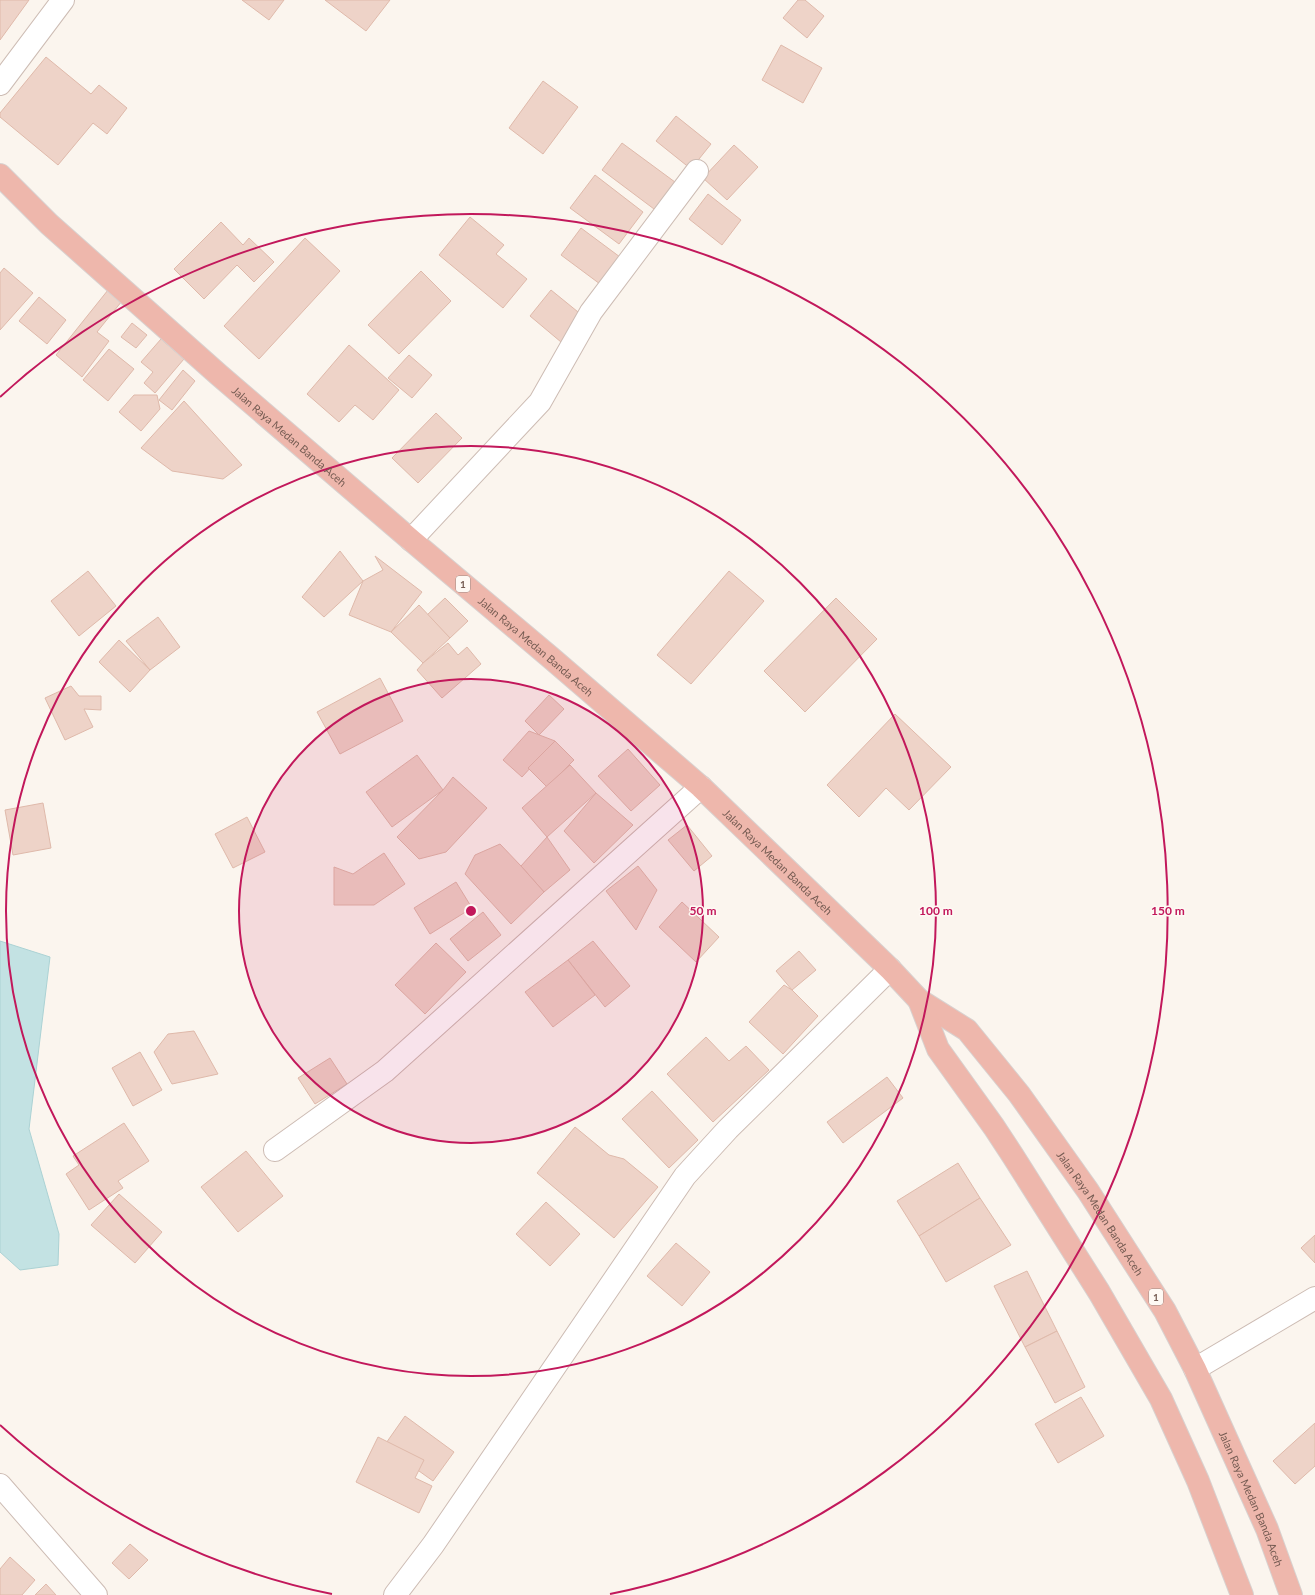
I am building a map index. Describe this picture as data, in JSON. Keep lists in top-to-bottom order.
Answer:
{
  "streets": {
    "highway": ["Jalan Raya Medan Banda Aceh", "1"]
  },
  "rings": ["50 m", "100 m", "150 m"]
}
